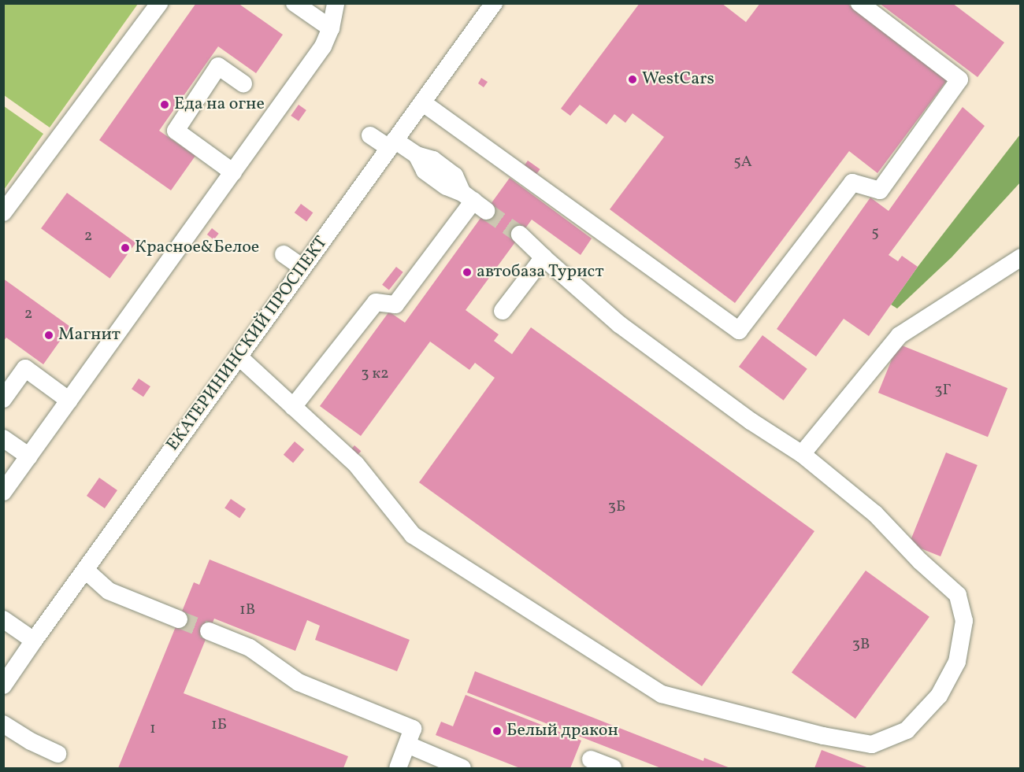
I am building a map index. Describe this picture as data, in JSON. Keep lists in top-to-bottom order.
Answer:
{
  "streets": {
    "street": ["ЕКАТЕРИНИНСКИЙ ПРОСПЕКТ"]
  },
  "places": [
    "WestCars",
    "Еда на огне",
    "Красное&Белое",
    "автобаза Турист",
    "Магнит",
    "Белый дракон"
  ],
  "house_numbers": [
    "5А",
    "5",
    "2",
    "2",
    "3 к2",
    "3Г",
    "3Б",
    "1В",
    "3В",
    "1Б",
    "1"
  ]
}
